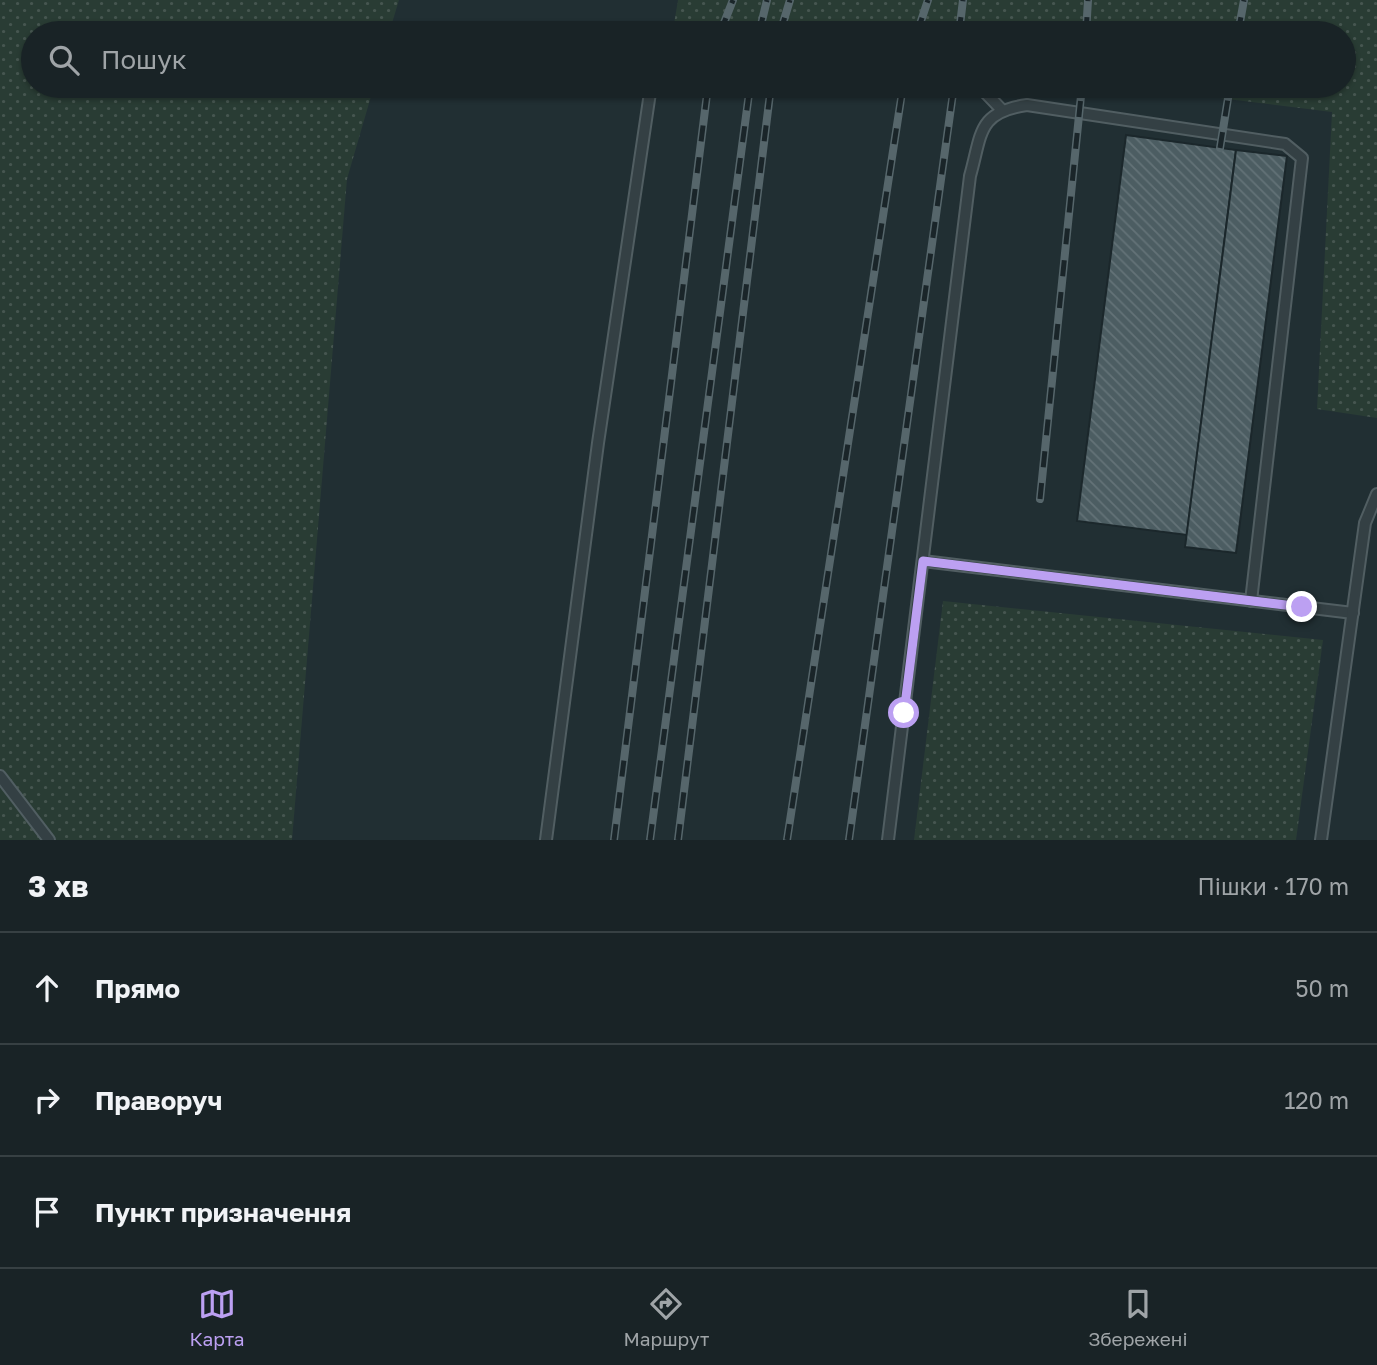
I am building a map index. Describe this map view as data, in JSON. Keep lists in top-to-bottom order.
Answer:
{
  "page": {
    "search": "Пошук",
    "heading": ["3 хв", "Пішки · 170 m"],
    "list": [
      ["Прямо", "50 m"],
      ["Праворуч", "120 m"],
      "Пункт призначення"
    ],
    "nav": ["Карта", "Маршрут", "Збережені"]
  }
}
